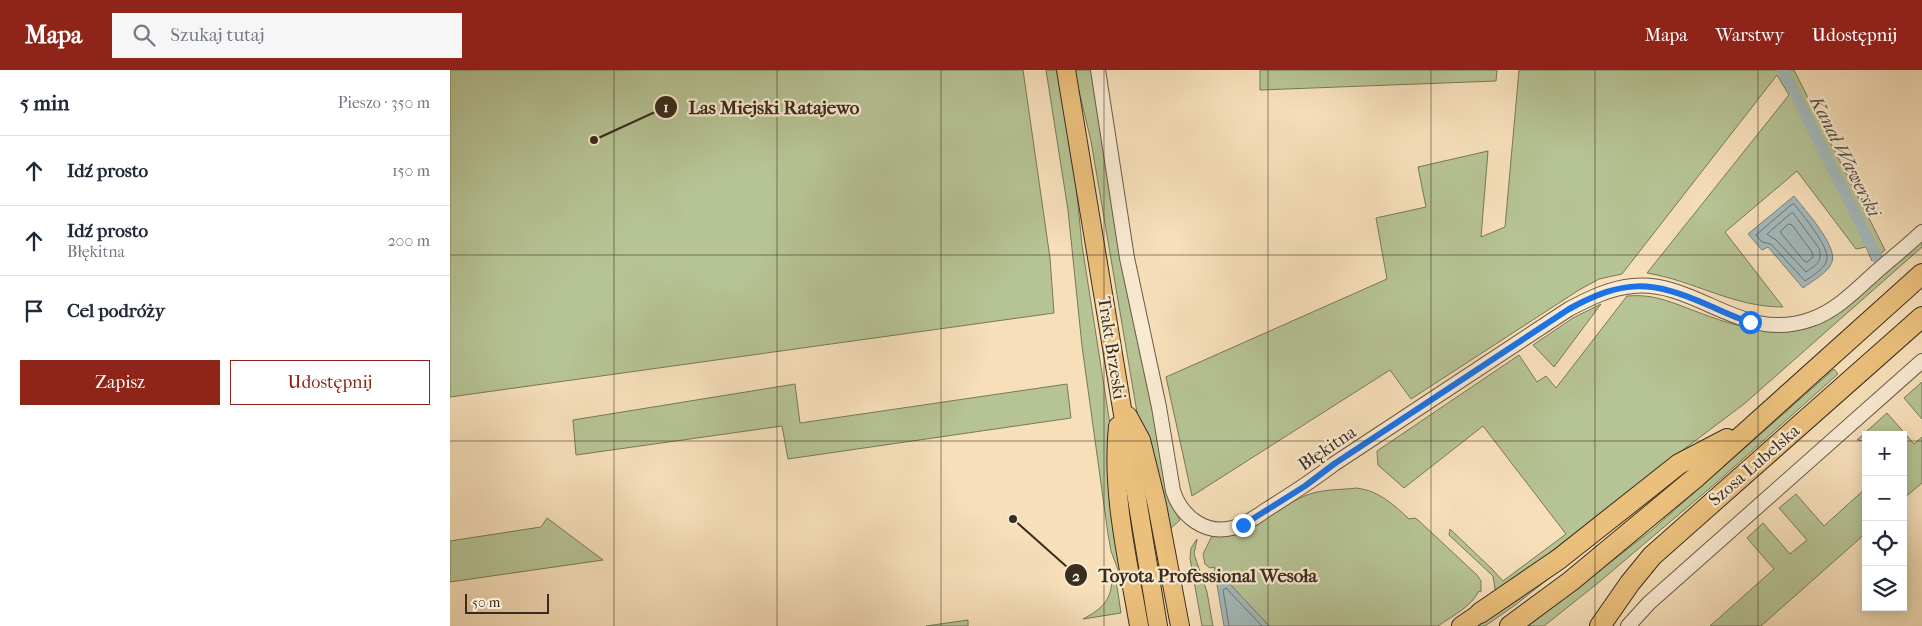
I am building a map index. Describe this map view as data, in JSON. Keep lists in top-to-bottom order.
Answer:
{
  "streets": {
    "highway": ["Szosa Lubelska"],
    "main road": ["Trakt Brzeski"],
    "street": ["Błękitna"]
  },
  "crossings": [
    ["Trakt Brzeski", "Błękitna"]
  ],
  "water": ["Kanał Wawerski"],
  "places": ["Las Miejski Ratajewo", "Toyota Professional Wesoła"],
  "scale_bar": "50 m",
  "page": {
    "header": "Mapa",
    "search": "Szukaj tutaj",
    "nav": ["Mapa", "Warstwy", "Udostępnij"],
    "heading": ["5 min", "Pieszo · 350 m"],
    "list": [
      ["Idź prosto", "150 m"],
      ["Idź prosto", "Błękitna", "200 m"],
      "Cel podróży"
    ],
    "buttons": ["Zapisz", "Udostępnij"],
    "map_buttons": ["+", "−"],
    "scale": "50 m"
  }
}
